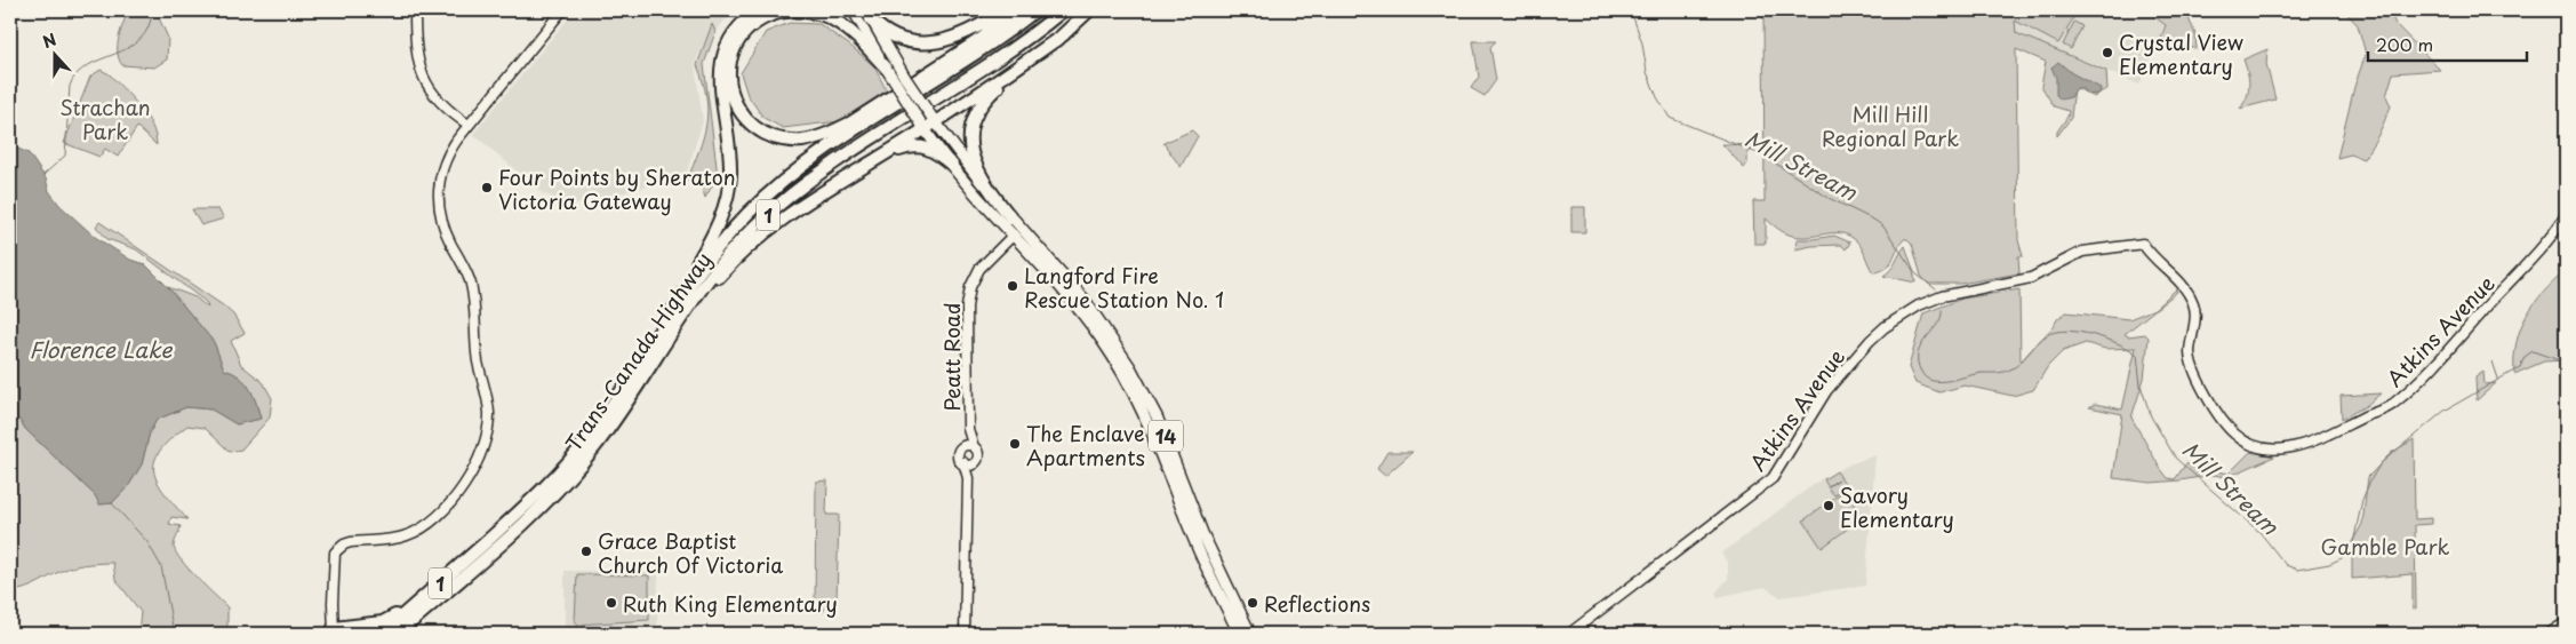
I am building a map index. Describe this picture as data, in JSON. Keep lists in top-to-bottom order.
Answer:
{
  "streets": {
    "highway": ["1", "Trans-Canada Highway"],
    "main road": ["14"],
    "street": ["Atkins Avenue", "Peatt Road"]
  },
  "crossings": [
    ["Peatt Road", "14"]
  ],
  "water": ["Mill Stream", "Florence Lake"],
  "parks": ["Strachan Park", "Mill Hill Regional Park", "Gamble Park"],
  "places": [
    "Crystal View Elementary",
    "Four Points by Sheraton Victoria Gateway",
    "Langford Fire Rescue Station No. 1",
    "The Enclave Apartments",
    "Savory Elementary",
    "Grace Baptist Church Of Victoria",
    "Ruth King Elementary",
    "Reflections"
  ],
  "scale_bar": "200 m",
  "north": "top"
}
